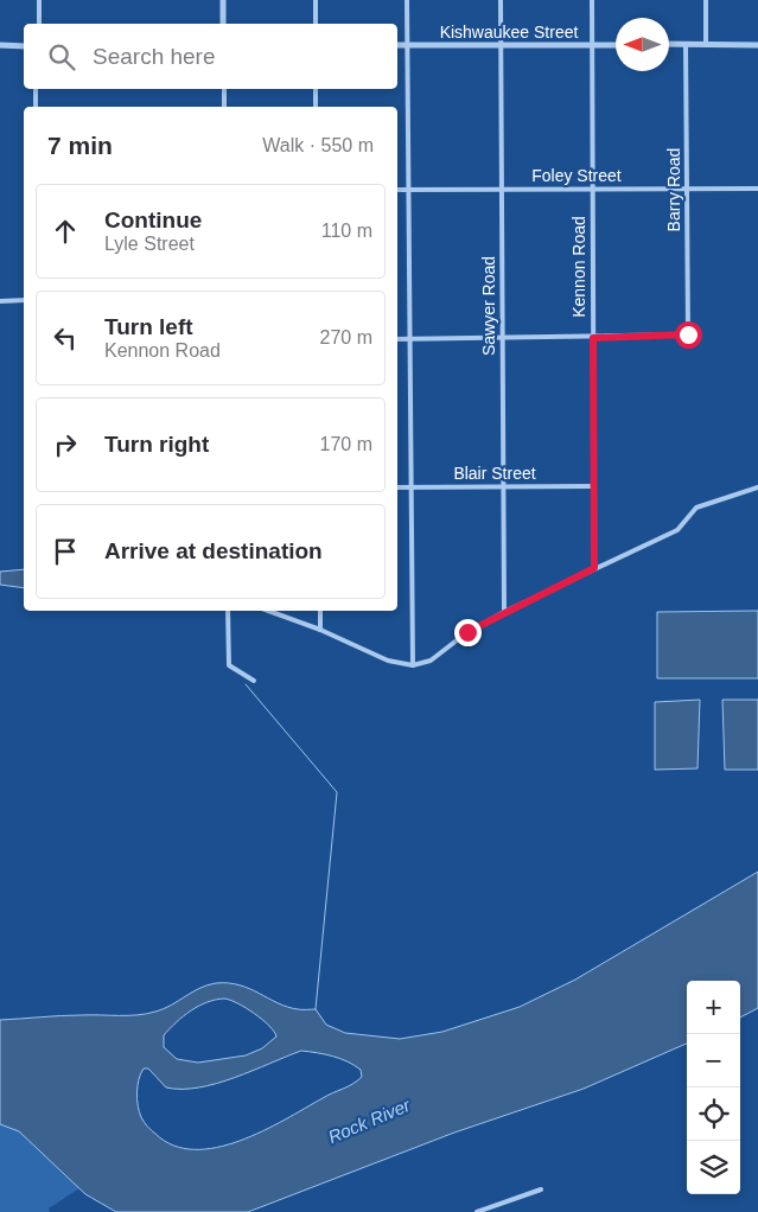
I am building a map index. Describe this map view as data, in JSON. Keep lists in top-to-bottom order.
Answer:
{
  "streets": {
    "street": [
      "Kishwaukee Street",
      "Foley Street",
      "Barry Road",
      "Kennon Road",
      "Sawyer Road",
      "Blair Street"
    ]
  },
  "crossings": [
    ["Kishwaukee Street", "Kennon Road"],
    ["Kishwaukee Street", "Sawyer Road"],
    ["Foley Street", "Barry Road"],
    ["Foley Street", "Kennon Road"],
    ["Foley Street", "Sawyer Road"],
    ["Barry Road", "Kennon Road"],
    ["Kennon Road", "Blair Street"],
    ["Sawyer Road", "Blair Street"]
  ],
  "water": ["Rock River"],
  "north": "left",
  "page": {
    "search": "Search here",
    "heading": ["7 min", "Walk · 550 m"],
    "list": [
      ["Continue", "Lyle Street", "110 m"],
      ["Turn left", "Kennon Road", "270 m"],
      ["Turn right", "170 m"],
      "Arrive at destination"
    ],
    "map_buttons": ["+", "−"]
  }
}
